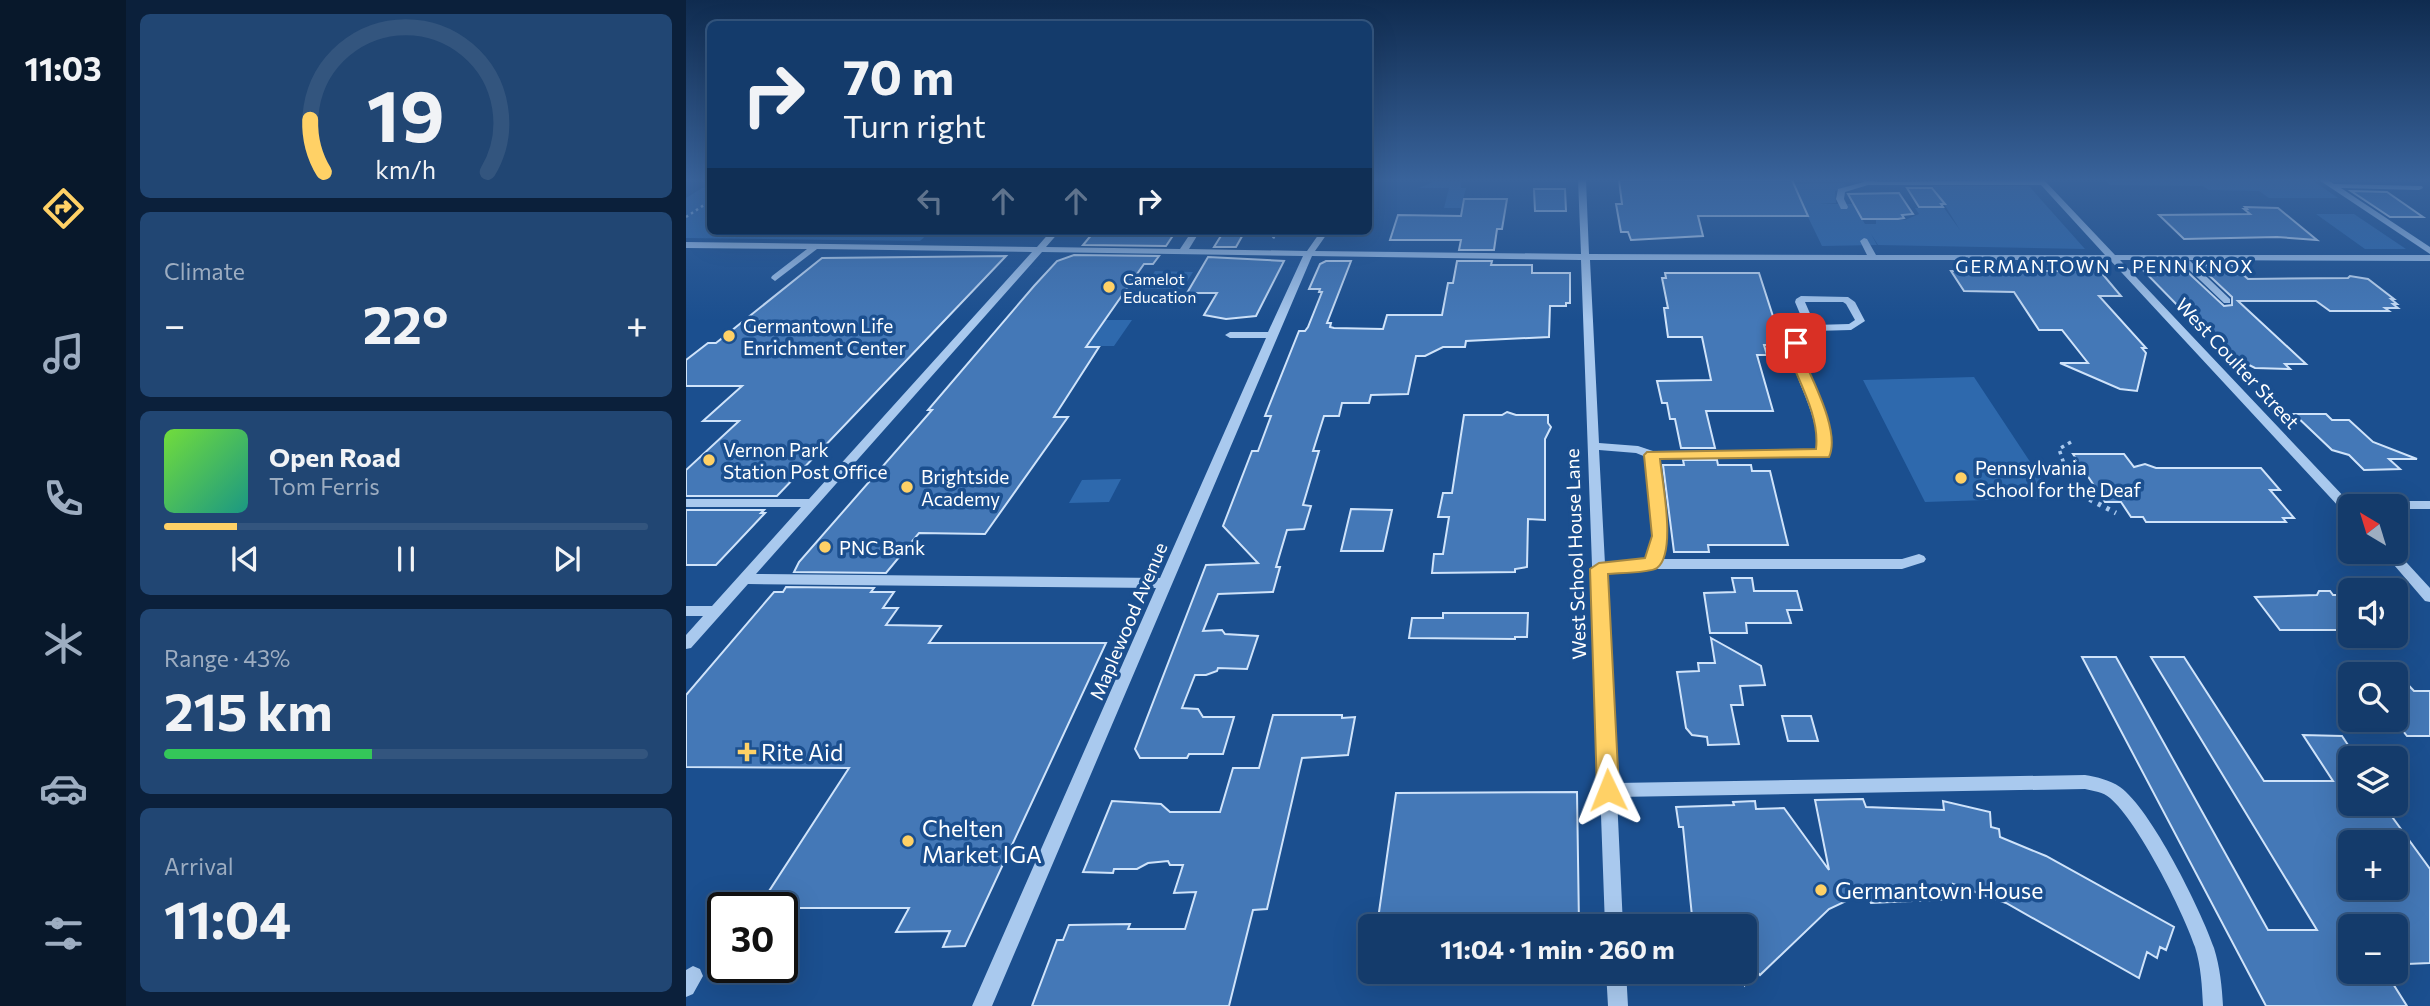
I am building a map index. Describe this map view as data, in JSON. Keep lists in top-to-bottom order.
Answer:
{
  "streets": {
    "street": ["West Coulter Street", "West School House Lane", "Maplewood Avenue"]
  },
  "districts": ["GERMANTOWN - PENN KNOX"],
  "places": {
    "other": [
      "Camelot Education",
      "Germantown Life Enrichment Center",
      "Vernon Park Station Post Office",
      "Pennsylvania School for the Deaf",
      "Brightside Academy",
      "PNC Bank",
      "Chelten Market IGA",
      "Germantown House"
    ],
    "health": ["Rite Aid"]
  },
  "north": "top left",
  "page": {
    "tabs": "11:03",
    "turn": ["70 m", "Turn right"],
    "tile": [
      "Climate",
      ["Range · 43%", "215 km"],
      ["Arrival", "11:04"]
    ],
    "heat": ["−", "22°", "+"],
    "song": ["Open Road", "Tom Ferris"],
    "map_buttons": ["+", "−"],
    "limit": "30",
    "trip": "11:04 · 1 min · 260 m",
    "gauge": ["19", "km/h"]
  }
}
